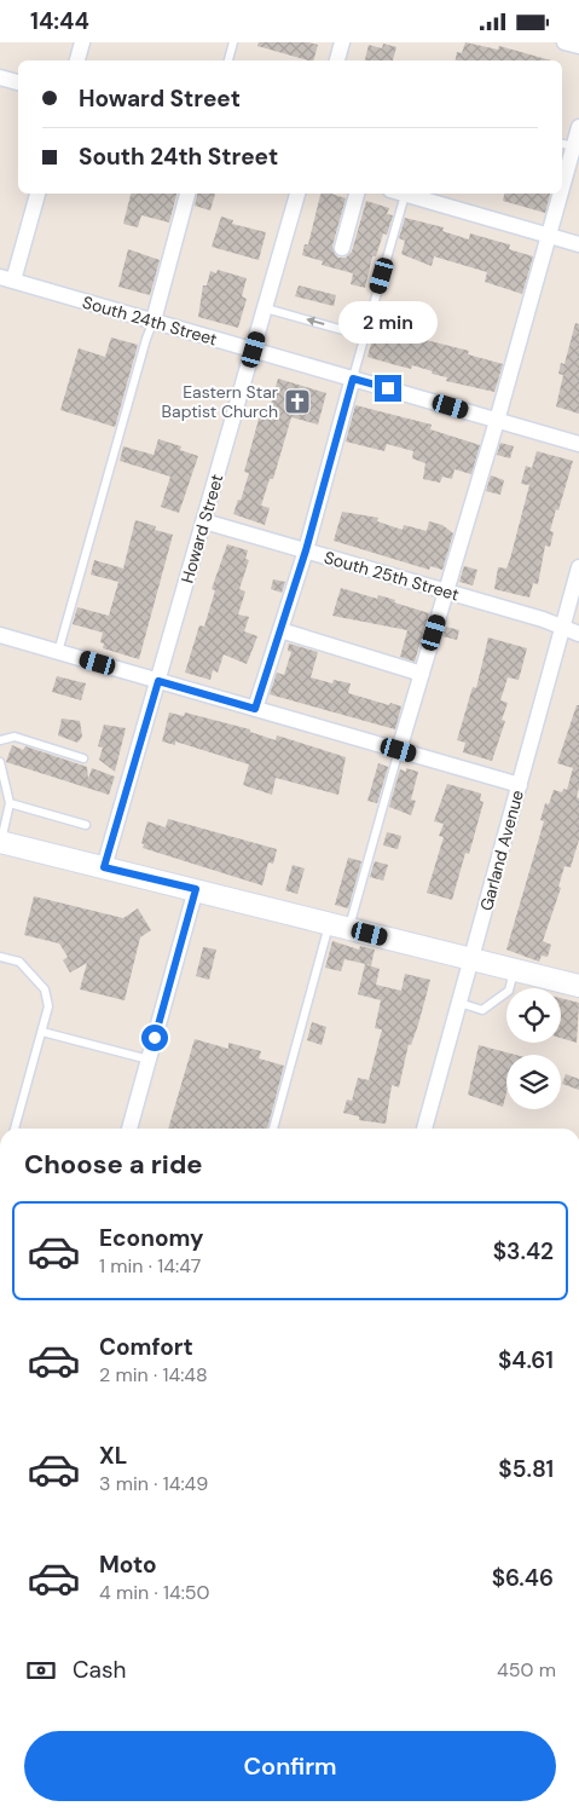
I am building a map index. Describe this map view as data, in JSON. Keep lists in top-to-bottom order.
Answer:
{
  "streets": {
    "street": [
      "South 24th Street",
      "Howard Street",
      "South 25th Street",
      "Garland Avenue"
    ]
  },
  "crossings": [
    ["South 24th Street", "Howard Street"],
    ["Howard Street", "South 25th Street"],
    ["South 25th Street", "Garland Avenue"]
  ],
  "places": {
    "church": ["Eastern Star Baptist Church"]
  },
  "page": {
    "status": "14:44",
    "banner": ["Howard Street", "South 24th Street"],
    "bubble": "2 min",
    "heading": "Choose a ride",
    "list": [
      {
        "name": "Economy",
        "note": "1 min · 14:47",
        "value": "$3.42"
      },
      {
        "name": "Comfort",
        "note": "2 min · 14:48",
        "value": "$4.61"
      },
      {
        "name": "XL",
        "note": "3 min · 14:49",
        "value": "$5.81"
      },
      {
        "name": "Moto",
        "note": "4 min · 14:50",
        "value": "$6.46"
      }
    ],
    "pay": ["Cash", "450 m"],
    "buttons": "Confirm"
  }
}
